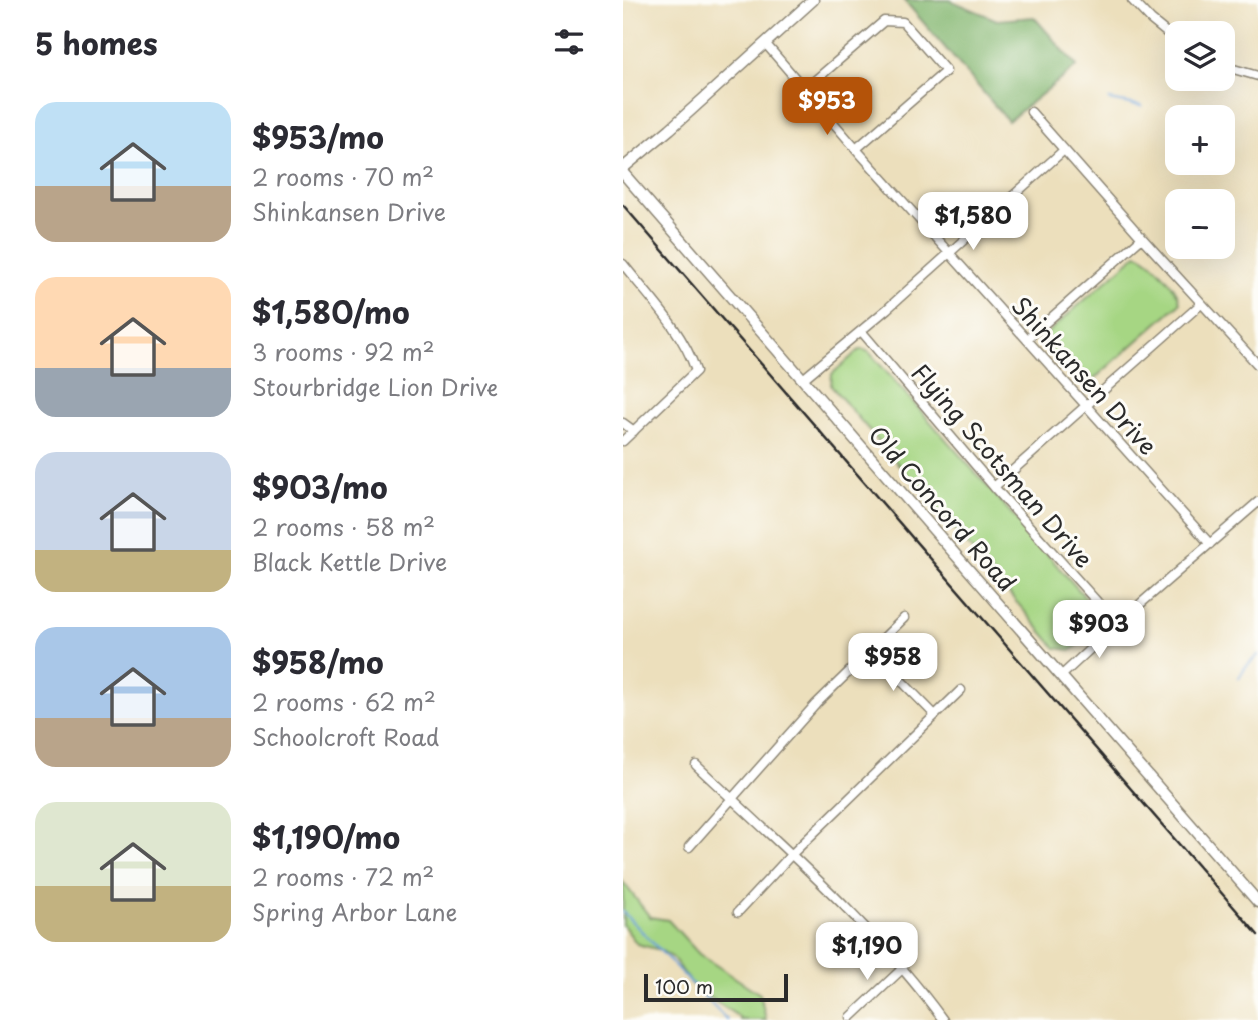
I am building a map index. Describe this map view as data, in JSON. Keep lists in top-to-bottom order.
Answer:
{
  "streets": {
    "street": ["Shinkansen Drive", "Flying Scotsman Drive", "Old Concord Road"]
  },
  "scale_bar": "100 m",
  "page": {
    "heading": "5 homes",
    "map_buttons": ["+", "−"],
    "price": [
      "$953",
      "$1,580",
      "$903",
      "$958",
      "$1,190"
    ],
    "list": [
      {
        "name": "$953/mo",
        "note": "2 rooms · 70 m² · Shinkansen Drive"
      },
      {
        "name": "$1,580/mo",
        "note": "3 rooms · 92 m² · Stourbridge Lion Drive"
      },
      {
        "name": "$903/mo",
        "note": "2 rooms · 58 m² · Black Kettle Drive"
      },
      {
        "name": "$958/mo",
        "note": "2 rooms · 62 m² · Schoolcroft Road"
      },
      {
        "name": "$1,190/mo",
        "note": "2 rooms · 72 m² · Spring Arbor Lane"
      }
    ],
    "scale": "100 m"
  }
}
